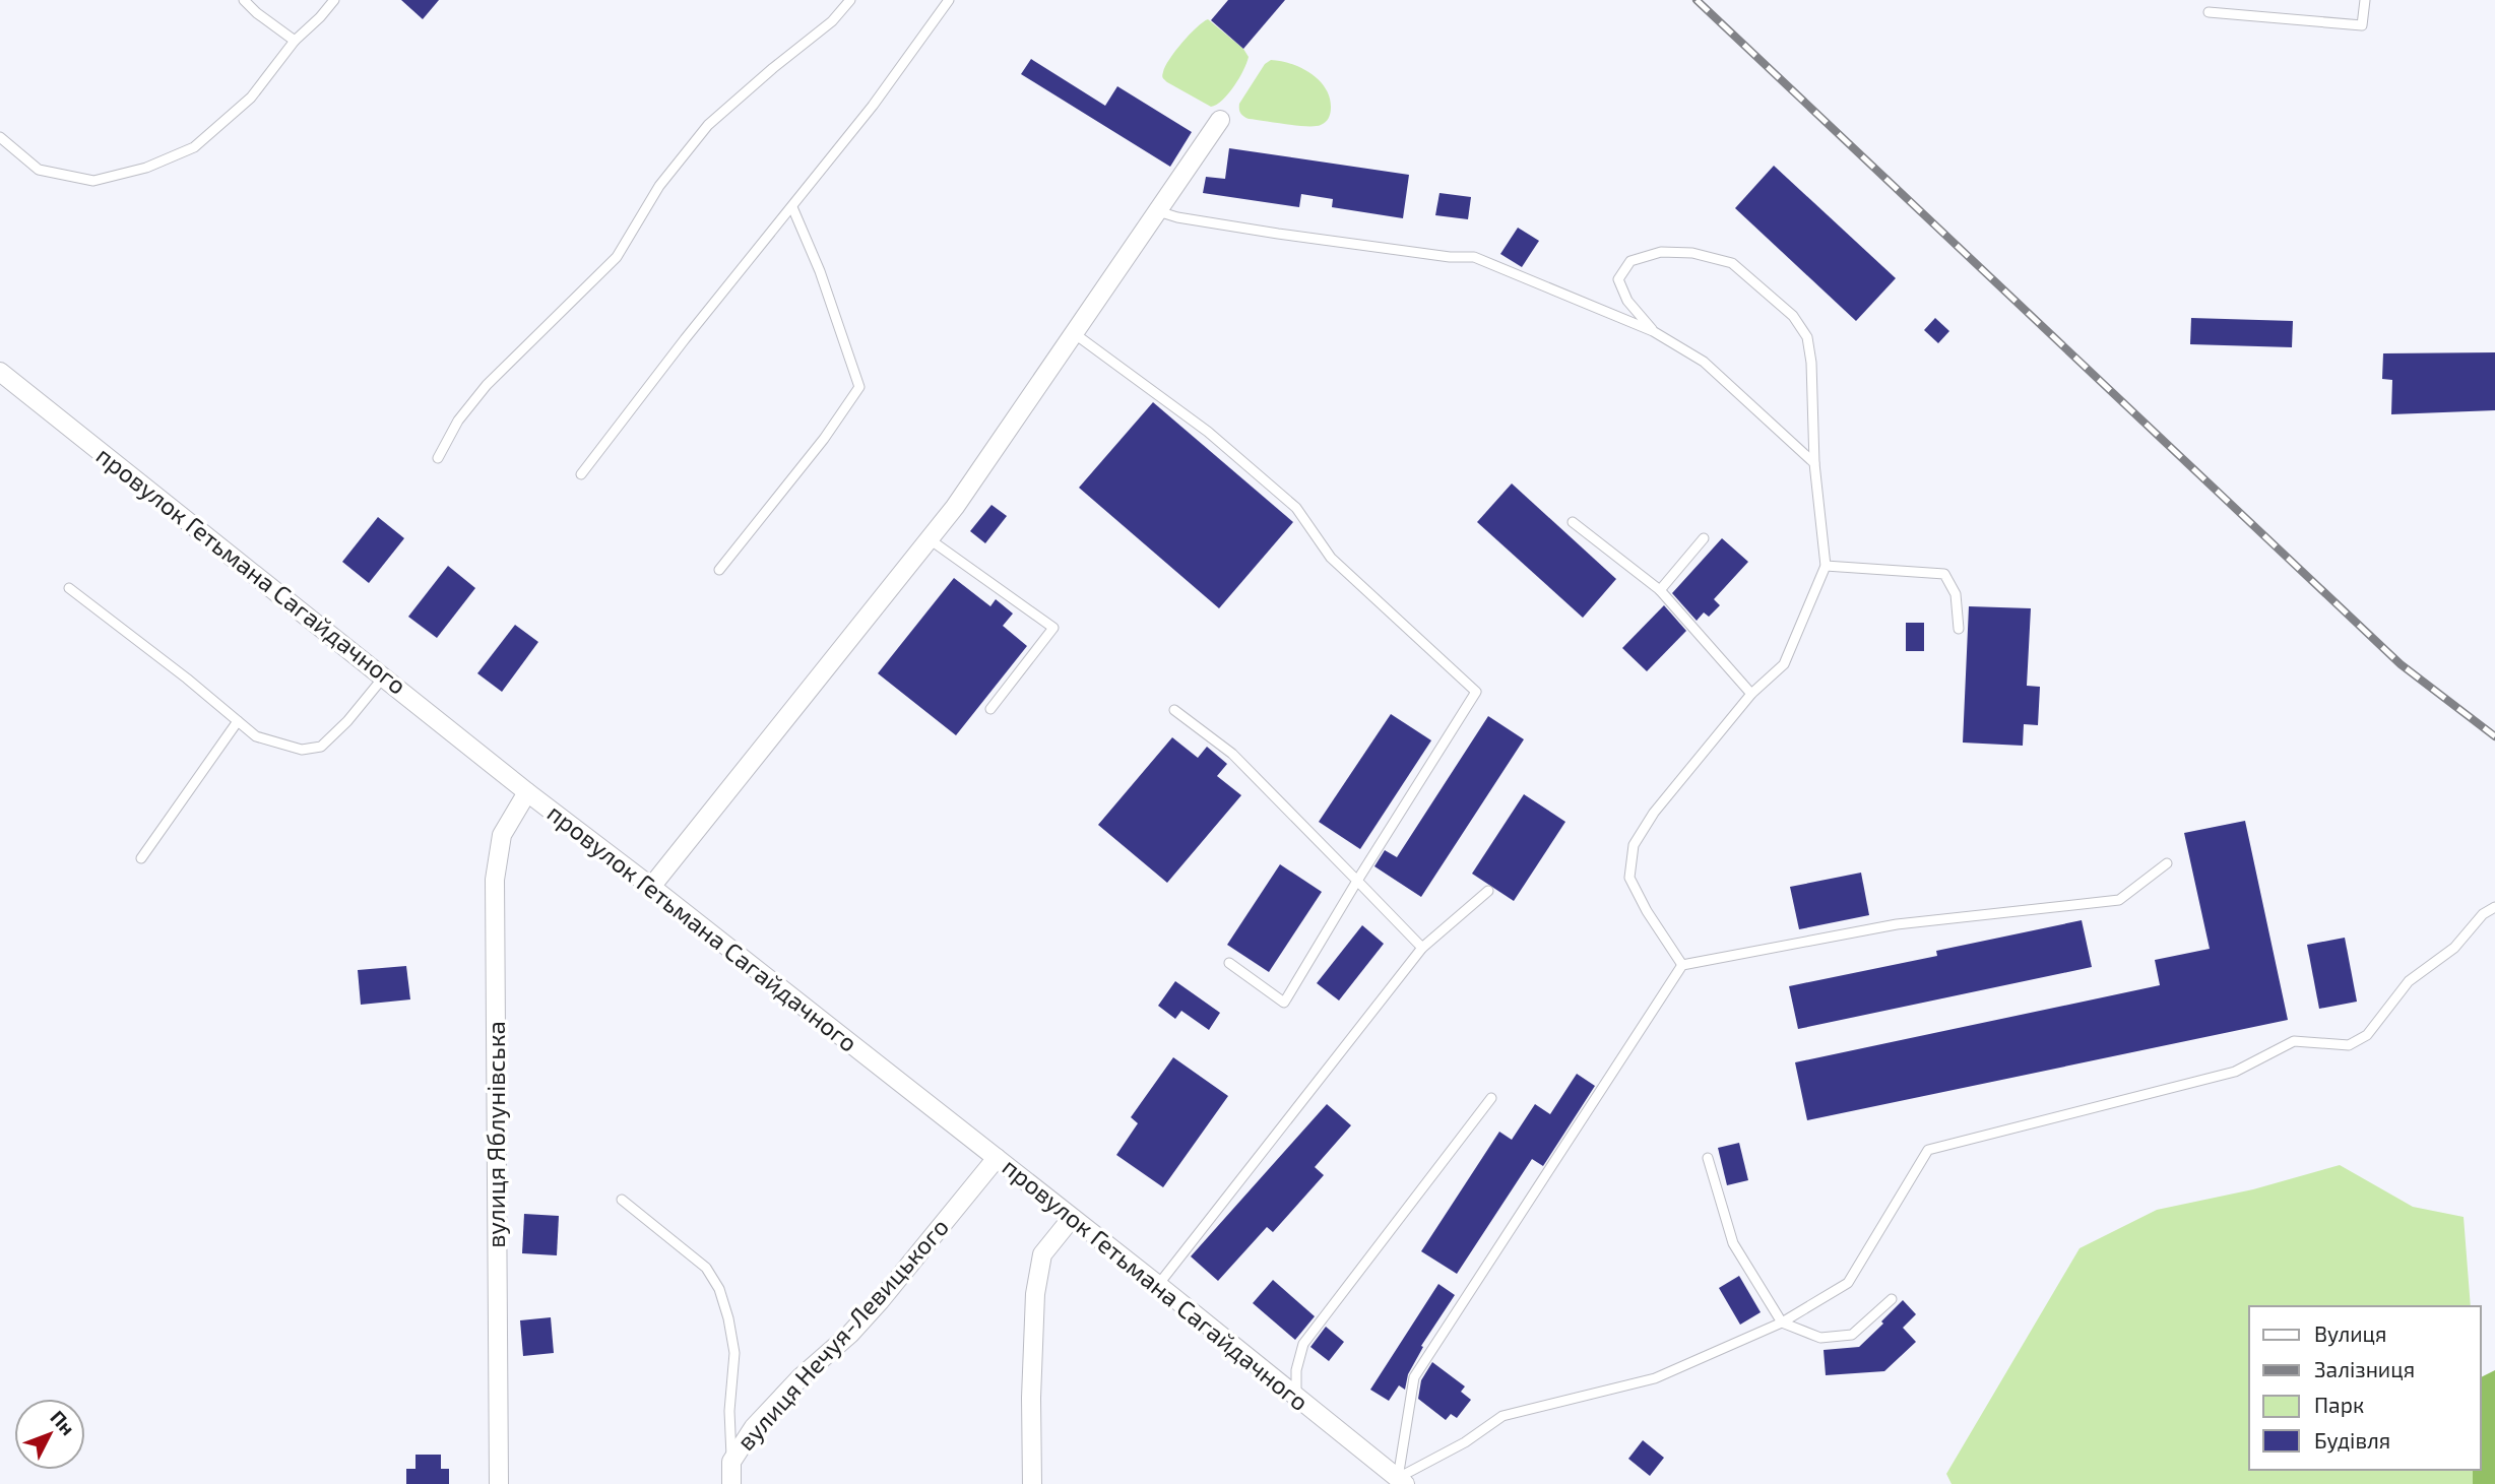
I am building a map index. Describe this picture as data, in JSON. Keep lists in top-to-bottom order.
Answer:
{
  "streets": {
    "street": ["провулок Гетьмана Сагайдачного", "вулиця Яблунівська", "вулиця Нечуя-Левицького"]
  },
  "crossings": [
    ["провулок Гетьмана Сагайдачного", "вулиця Яблунівська"],
    ["провулок Гетьмана Сагайдачного", "вулиця Нечуя-Левицького"]
  ],
  "legend": [
    "Вулиця",
    "Залізниця",
    "Парк",
    "Будівля"
  ],
  "north": "top right"
}
